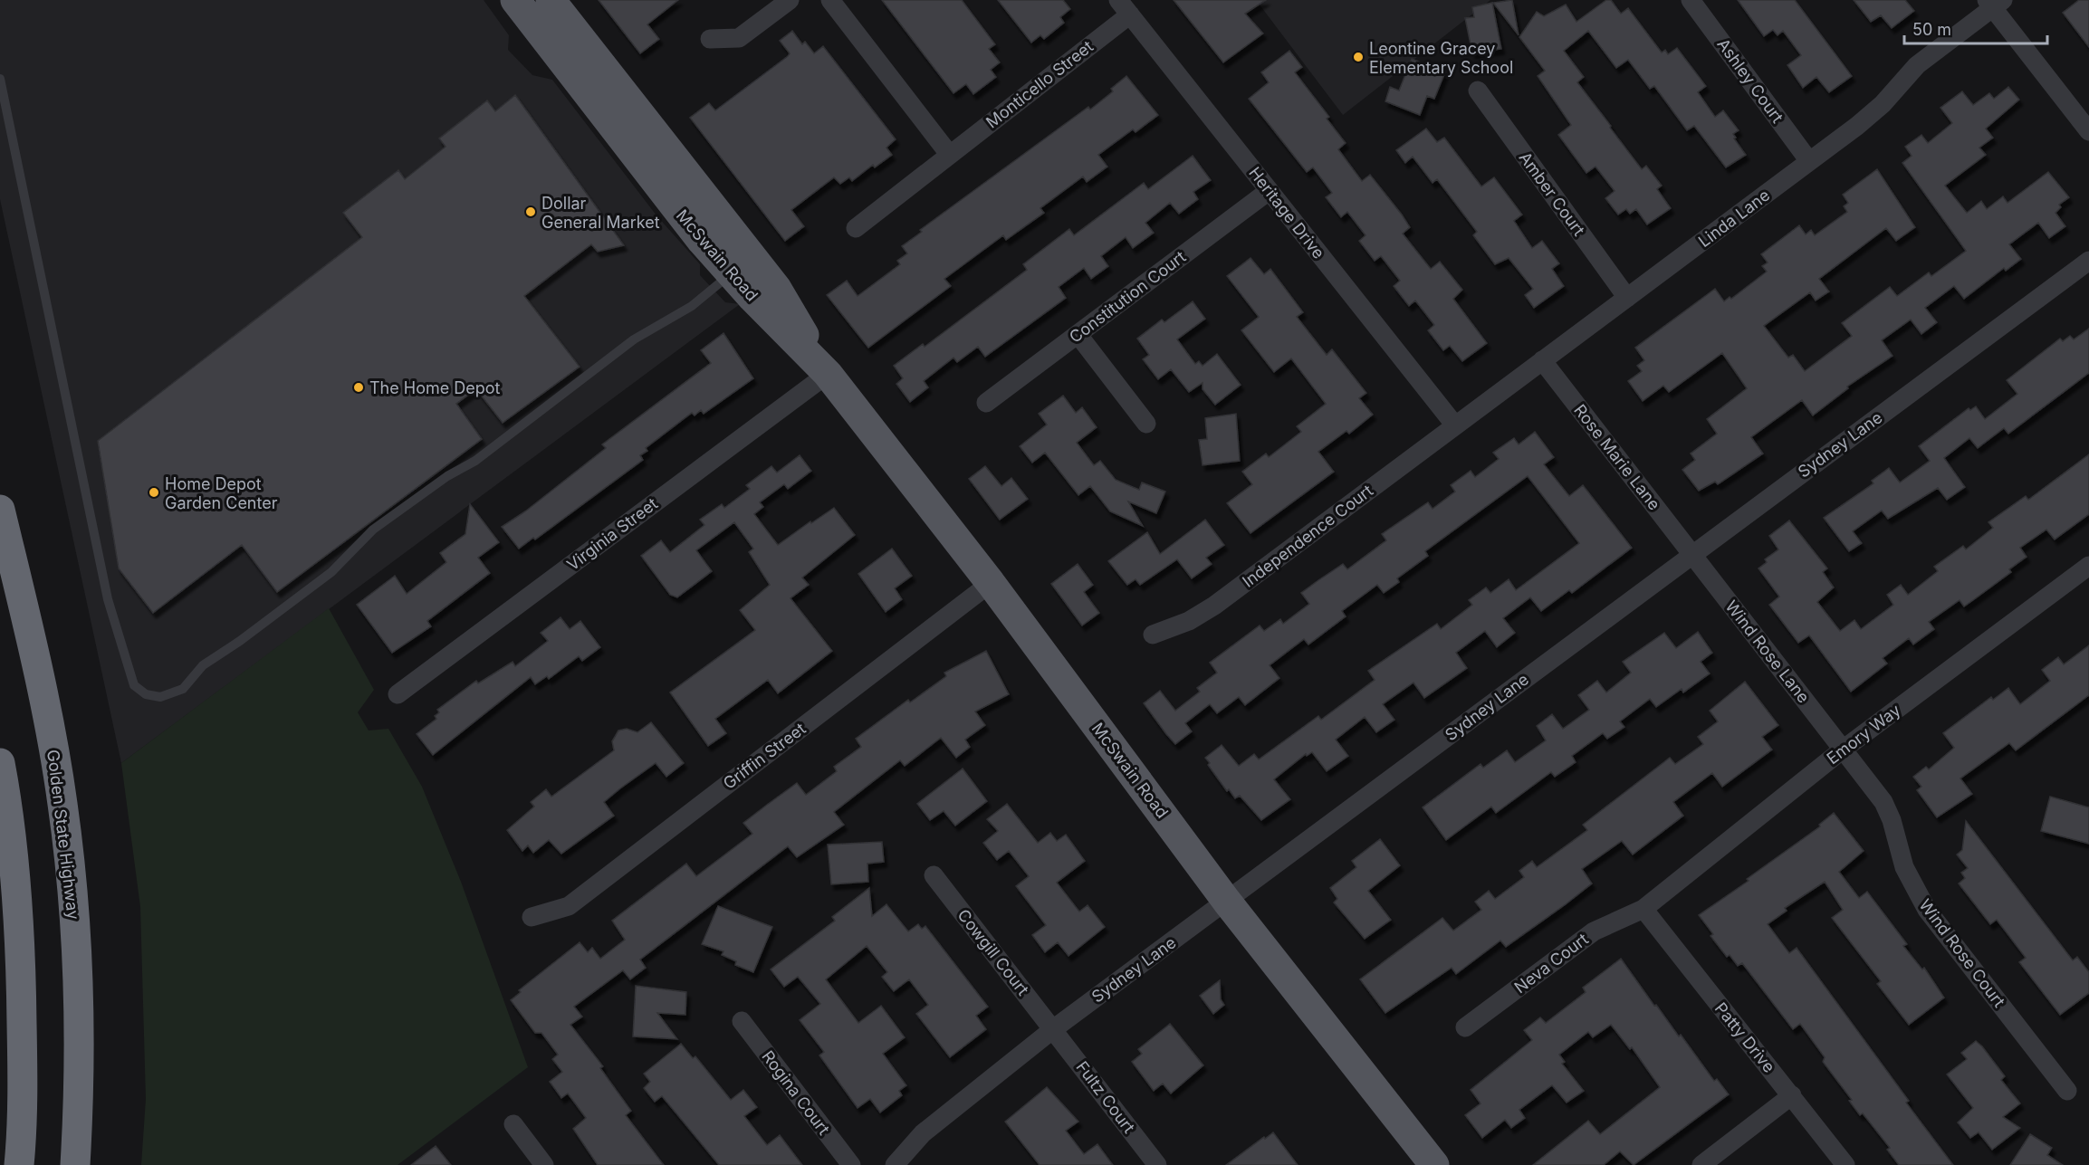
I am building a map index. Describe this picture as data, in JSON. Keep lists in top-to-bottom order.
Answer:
{
  "streets": {
    "highway": ["Golden State Highway"],
    "main road": ["McSwain Road"],
    "street": [
      "Ashley Court",
      "Monticello Street",
      "Amber Court",
      "Heritage Drive",
      "Linda Lane",
      "Constitution Court",
      "Sydney Lane",
      "Rose Marie Lane",
      "Virginia Street",
      "Independence Court",
      "Wind Rose Lane",
      "Emory Way",
      "Griffin Street",
      "Cowgill Court",
      "Wind Rose Court",
      "Neva Court",
      "Patty Drive",
      "Rogina Court",
      "Fultz Court"
    ]
  },
  "crossings": [
    ["Ashley Court", "Linda Lane"],
    ["Monticello Street", "Heritage Drive"],
    ["Amber Court", "Linda Lane"],
    ["Heritage Drive", "Linda Lane"],
    ["Heritage Drive", "Constitution Court"],
    ["Heritage Drive", "Independence Court"],
    ["Linda Lane", "Rose Marie Lane"],
    ["Linda Lane", "Independence Court"],
    ["McSwain Road", "Sydney Lane"],
    ["McSwain Road", "Virginia Street"],
    ["McSwain Road", "Griffin Street"],
    ["Sydney Lane", "Rose Marie Lane"],
    ["Sydney Lane", "Wind Rose Lane"],
    ["Sydney Lane", "Cowgill Court"],
    ["Sydney Lane", "Fultz Court"],
    ["Rose Marie Lane", "Wind Rose Lane"],
    ["Wind Rose Lane", "Emory Way"],
    ["Wind Rose Lane", "Wind Rose Court"],
    ["Emory Way", "Wind Rose Court"],
    ["Emory Way", "Neva Court"],
    ["Emory Way", "Patty Drive"],
    ["Cowgill Court", "Fultz Court"],
    ["Neva Court", "Patty Drive"]
  ],
  "places": [
    "Leontine Gracey Elementary School",
    "Dollar General Market",
    "The Home Depot",
    "Home Depot Garden Center"
  ],
  "scale_bar": "50 m"
}
